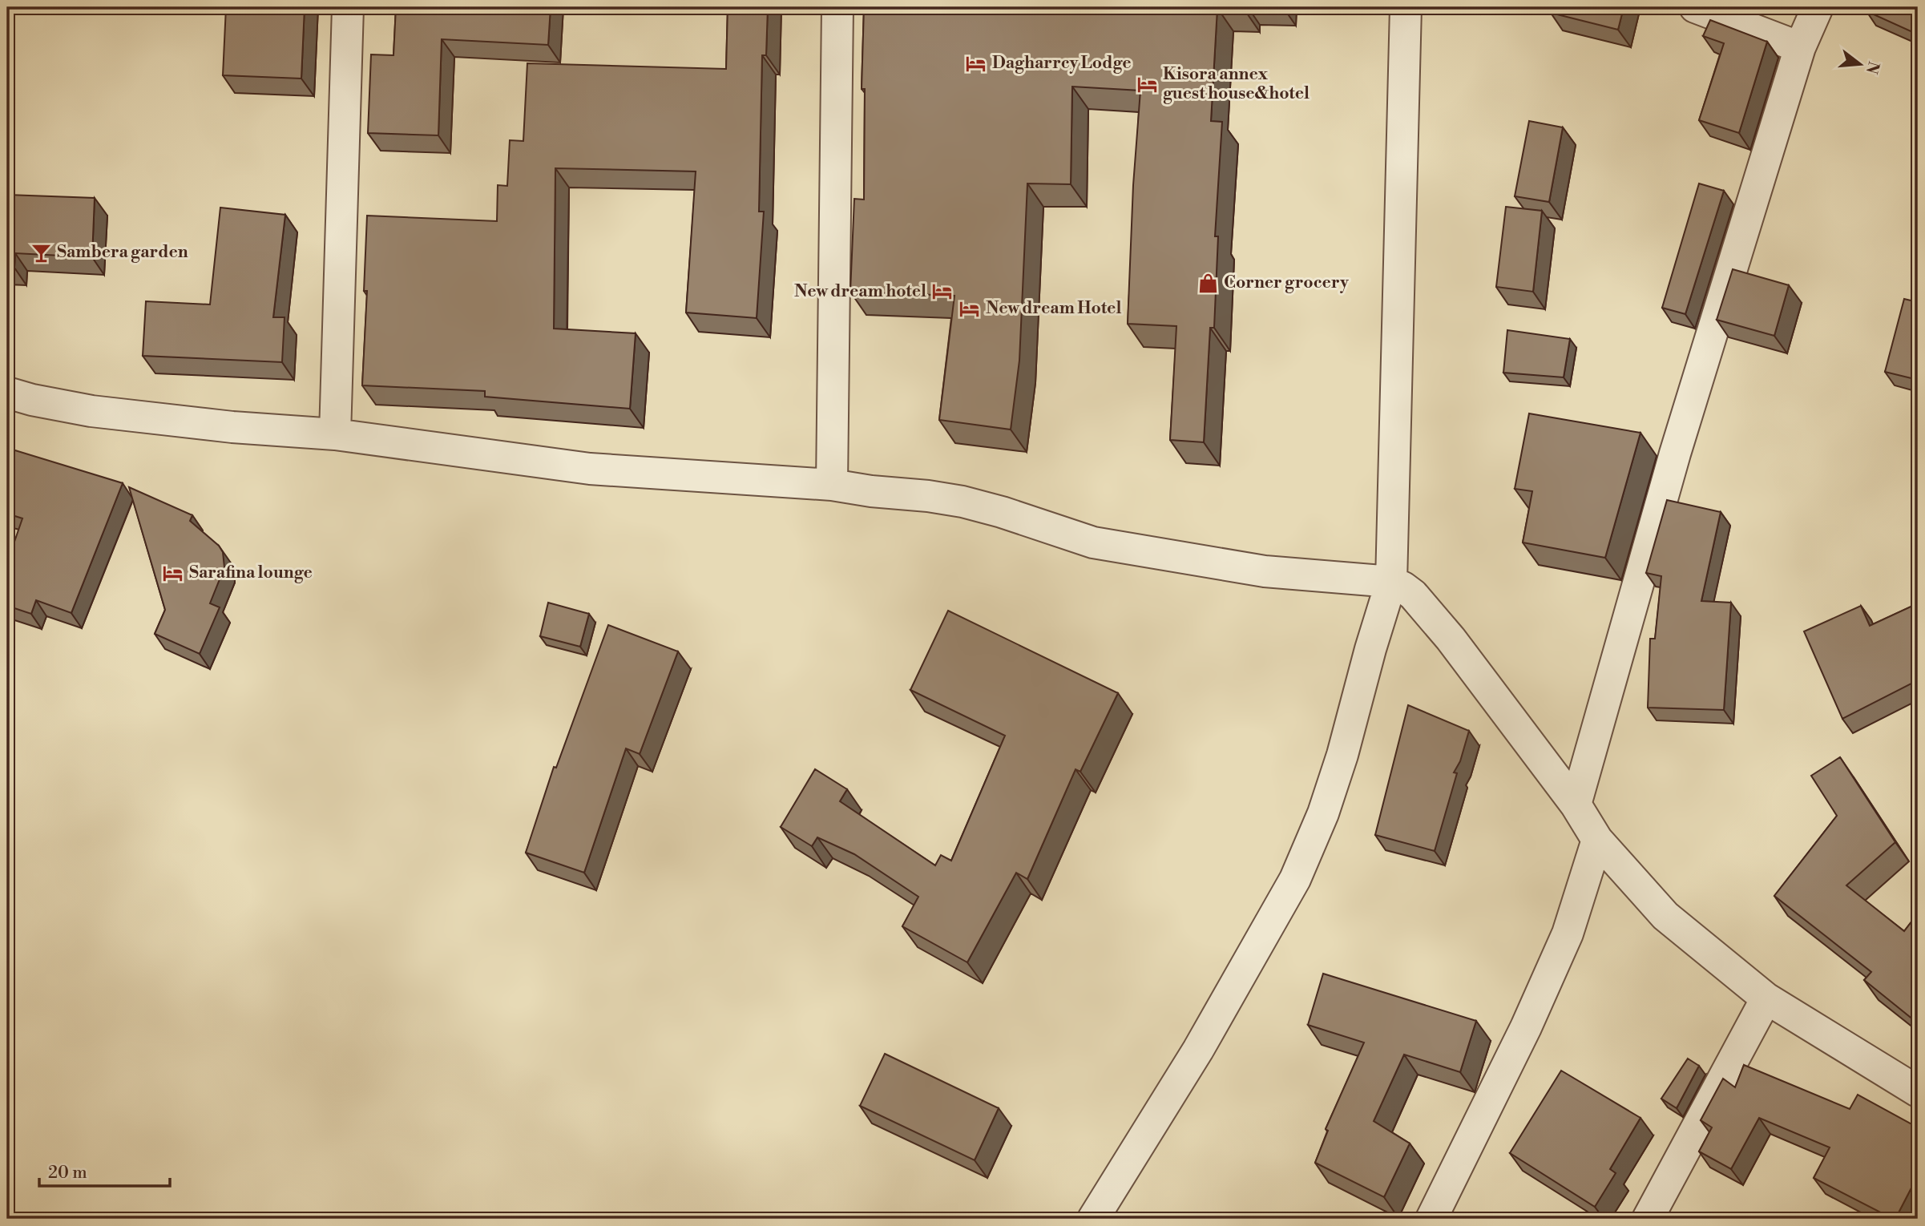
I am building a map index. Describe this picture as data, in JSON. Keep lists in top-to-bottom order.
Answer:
{
  "places": {
    "hotel": [
      "Dagharrcy Lodge",
      "Kisora annex guest house&hotel",
      "New dream hotel",
      "New dream Hotel",
      "Sarafina lounge"
    ],
    "bar": ["Sambera garden"],
    "shop": ["Corner grocery"]
  },
  "scale_bar": "20 m",
  "north": "right"
}
